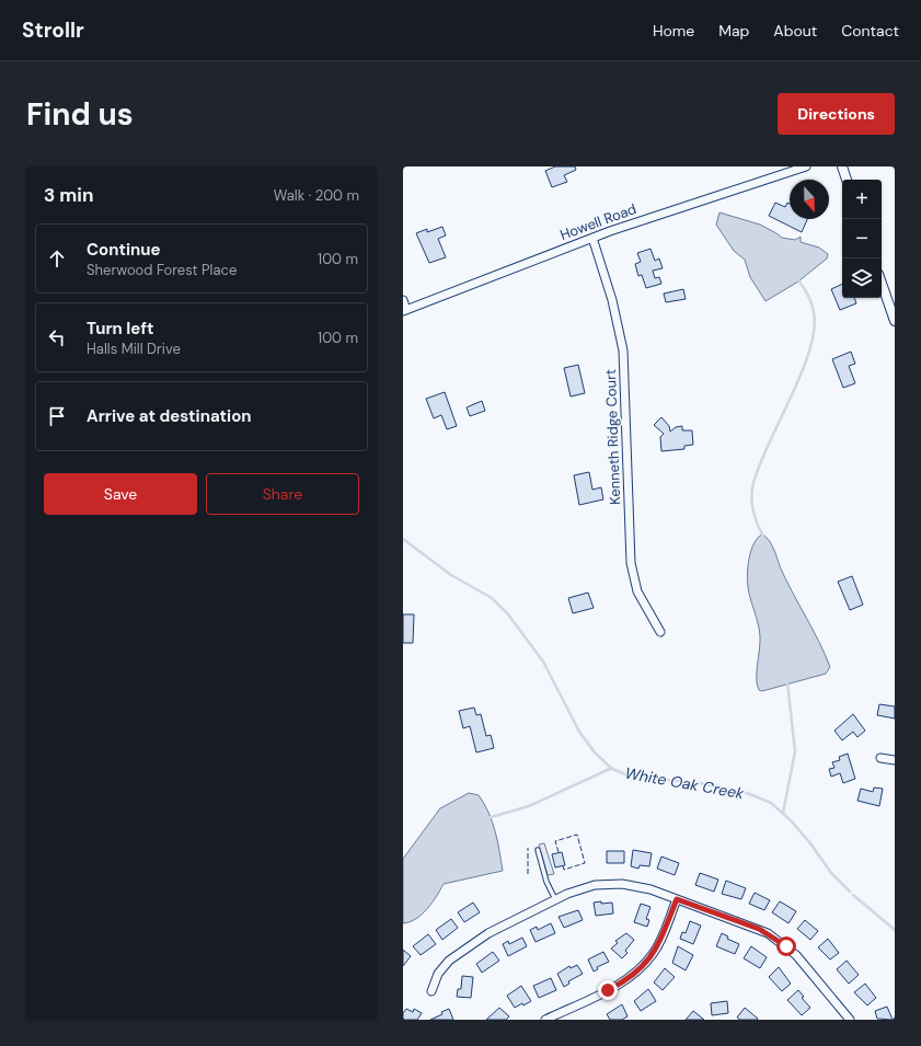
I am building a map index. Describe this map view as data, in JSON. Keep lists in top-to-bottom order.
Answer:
{
  "streets": {
    "street": ["Howell Road", "Kenneth Ridge Court"]
  },
  "crossings": [
    ["Howell Road", "Kenneth Ridge Court"]
  ],
  "water": ["White Oak Creek"],
  "north": "bottom",
  "page": {
    "header": "Strollr",
    "nav": [
      "Home",
      "Map",
      "About",
      "Contact"
    ],
    "buttons": [
      "Directions",
      ["Save", "Share"]
    ],
    "title": "Find us",
    "heading": ["3 min", "Walk · 200 m"],
    "map_buttons": ["+", "−"],
    "list": [
      ["Continue", "Sherwood Forest Place", "100 m"],
      ["Turn left", "Halls Mill Drive", "100 m"],
      "Arrive at destination"
    ]
  }
}
